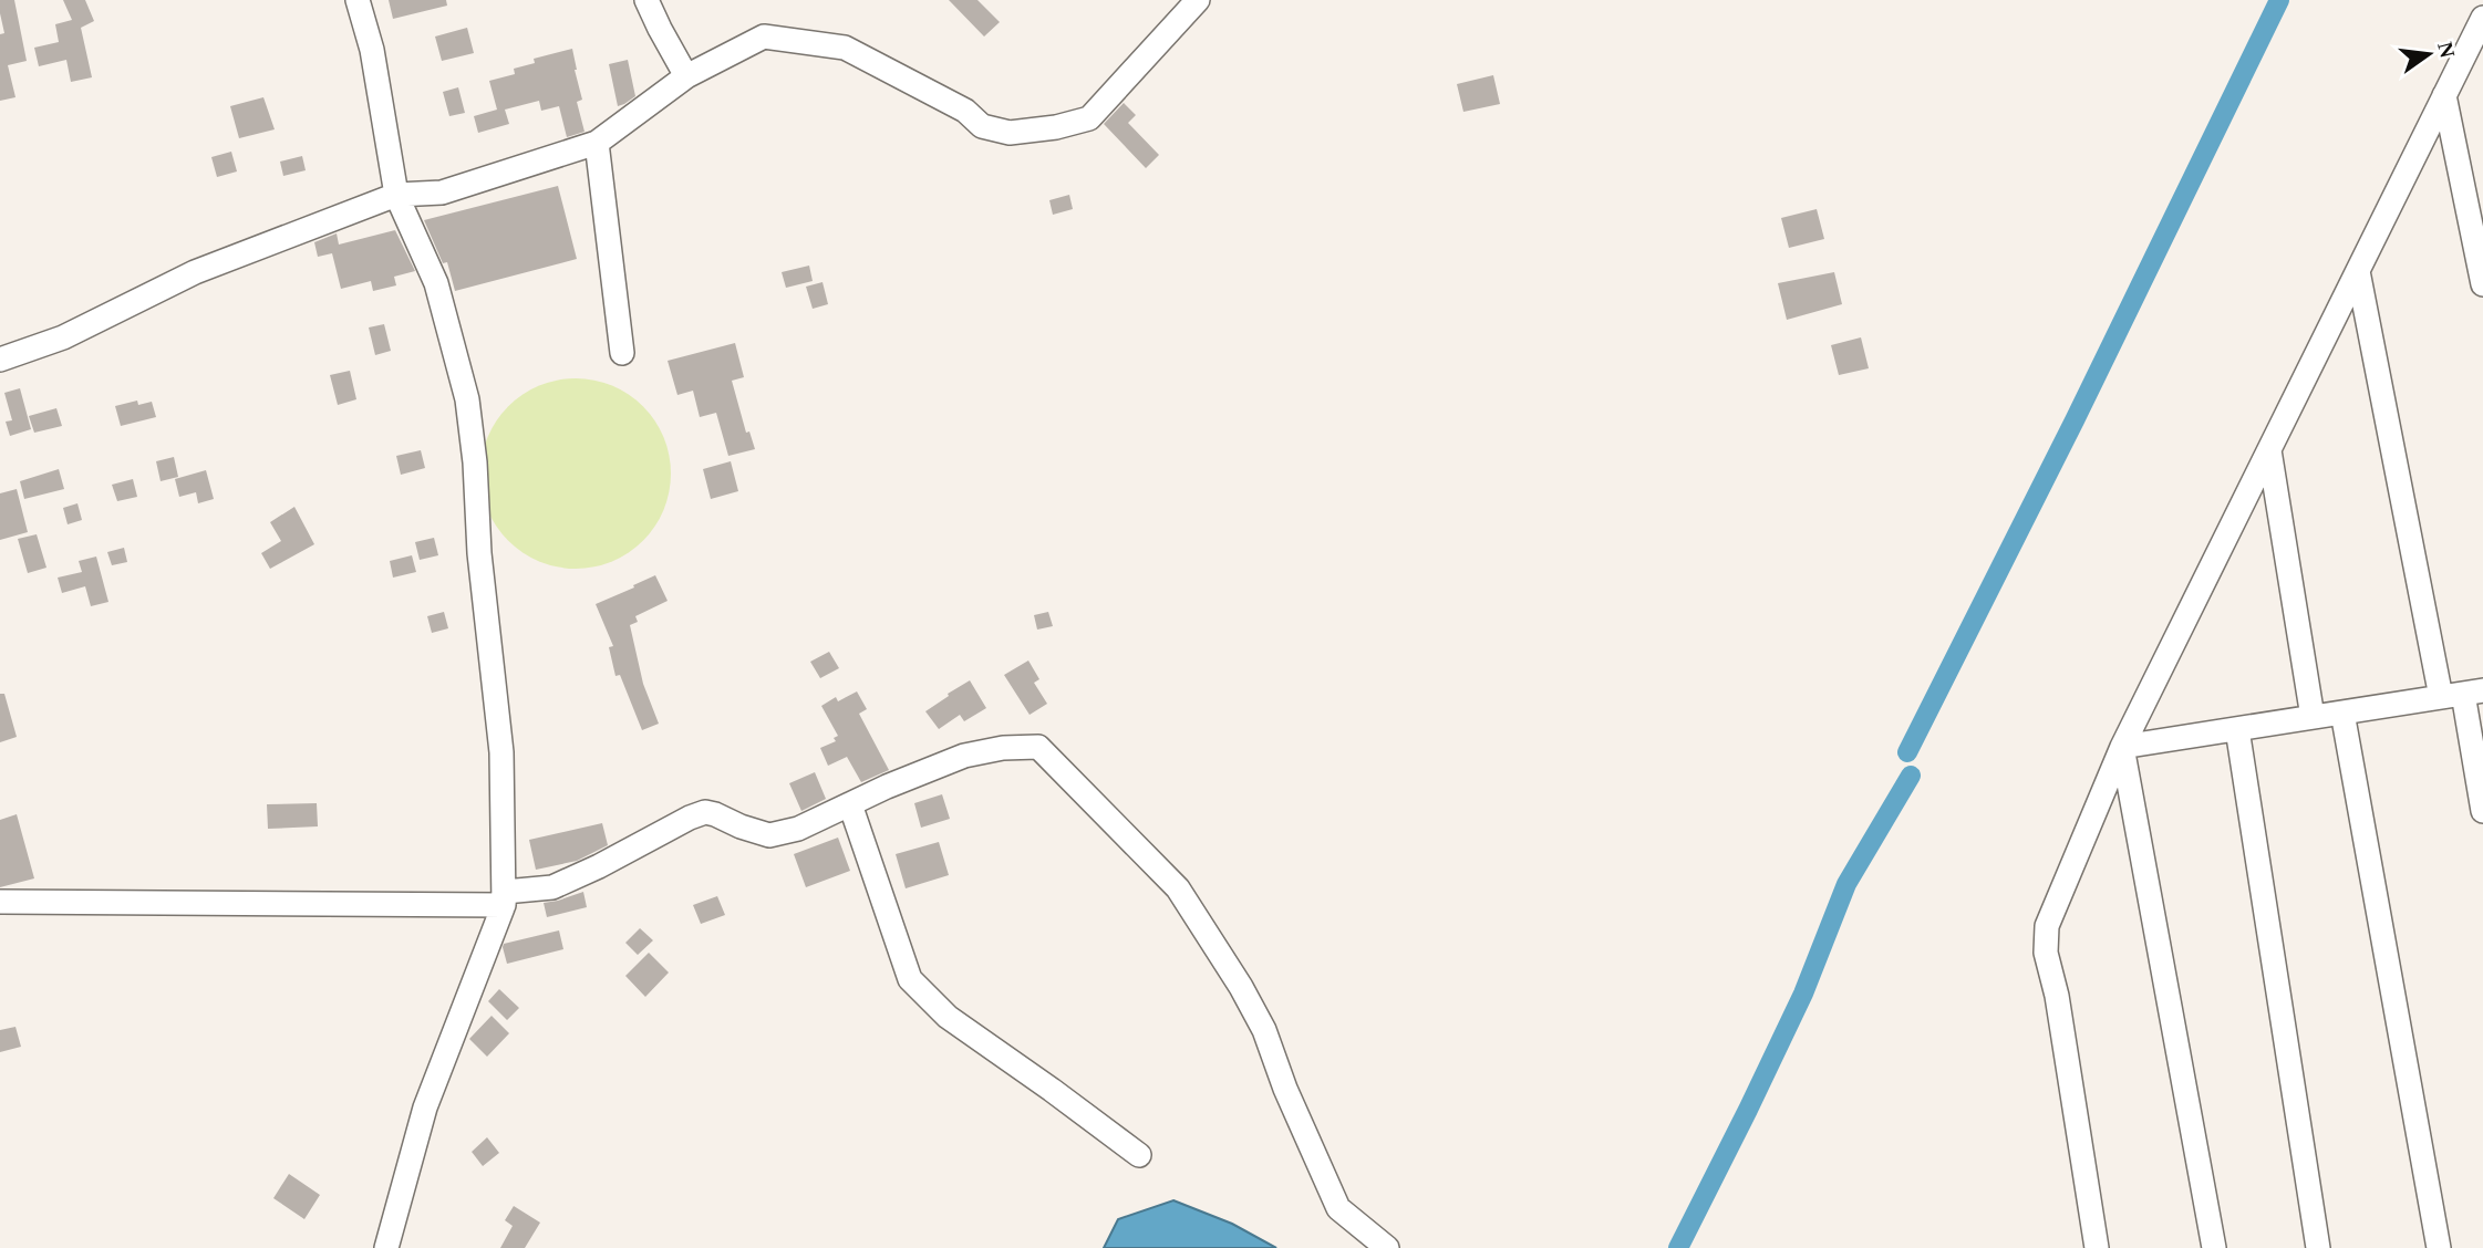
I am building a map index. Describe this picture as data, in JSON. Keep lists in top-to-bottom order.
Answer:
{
  "north": "right"
}
